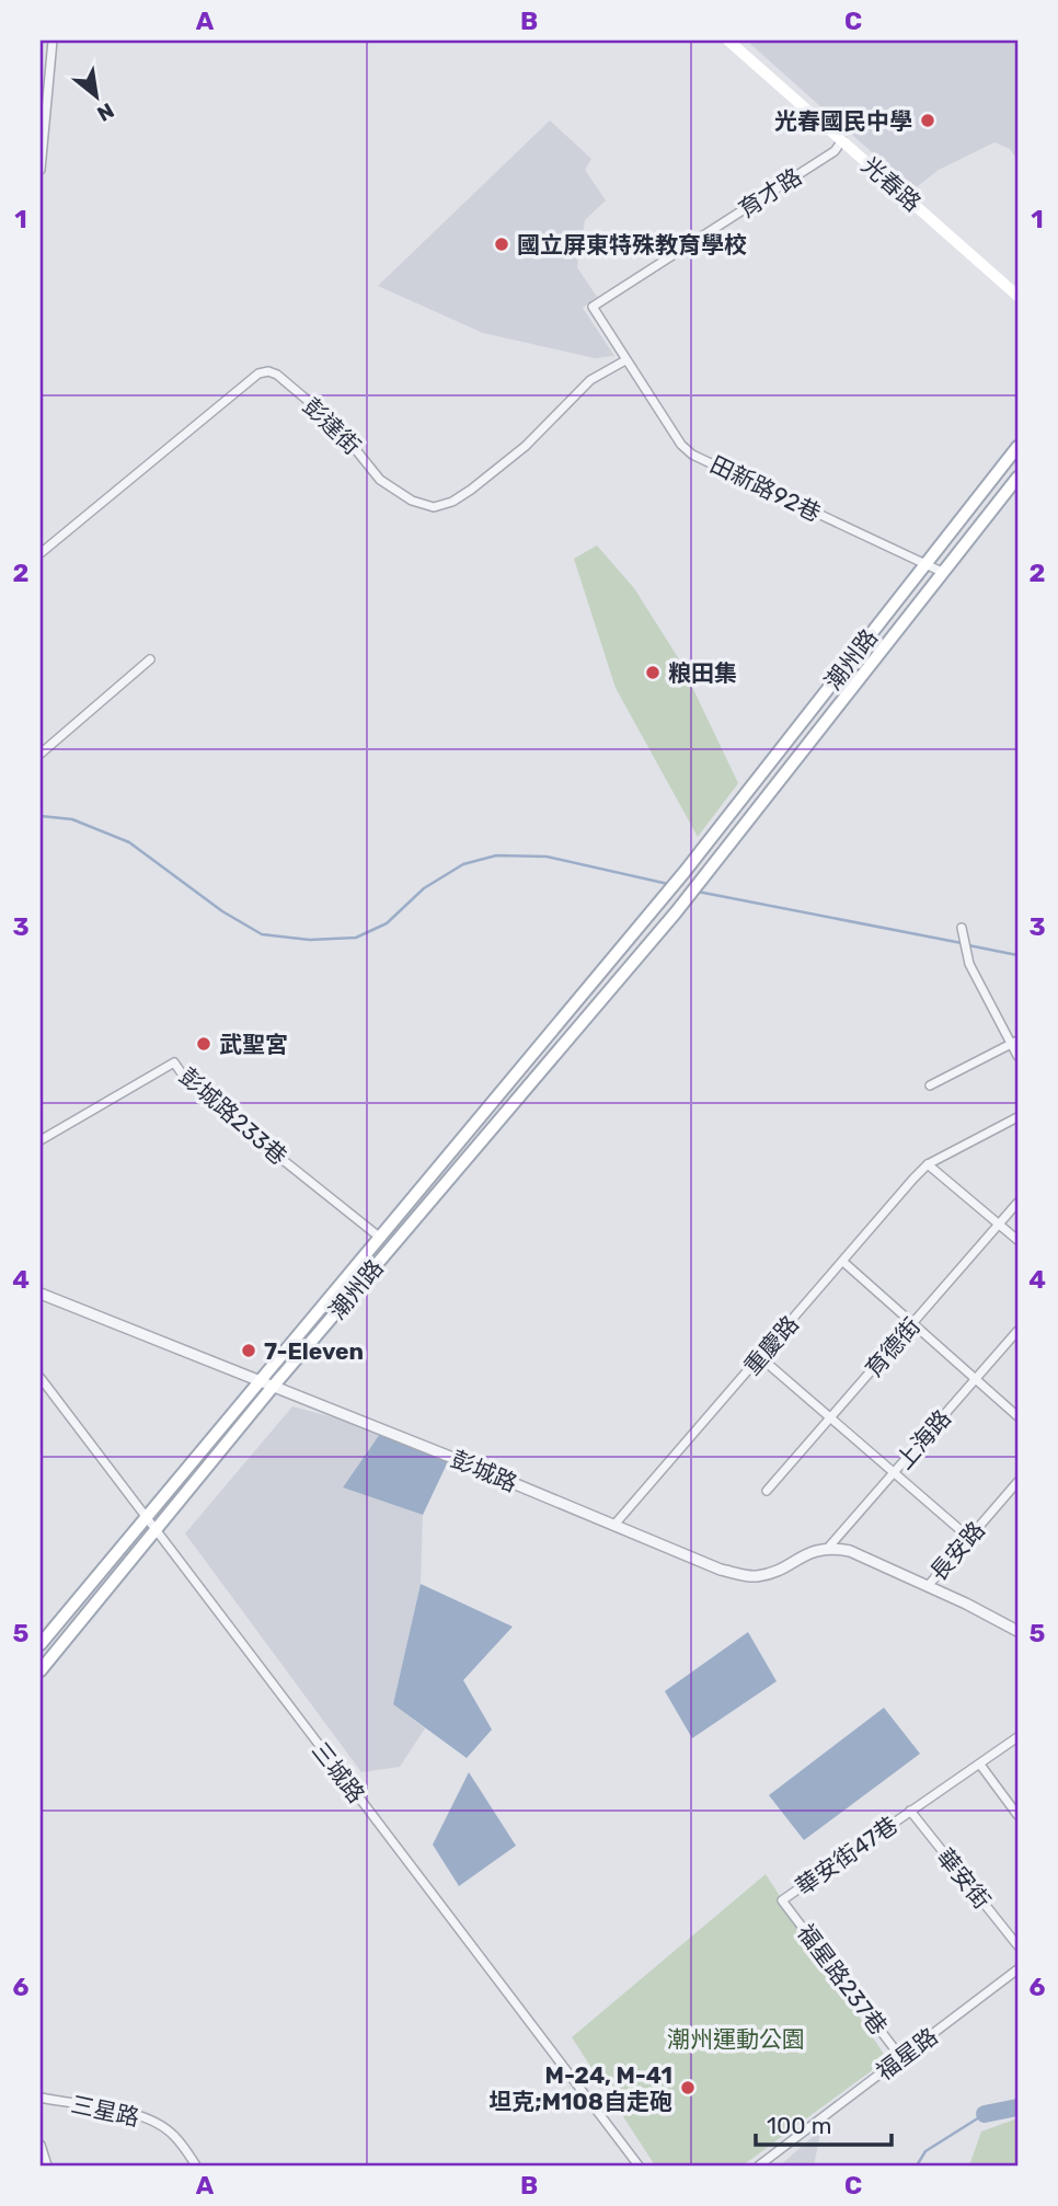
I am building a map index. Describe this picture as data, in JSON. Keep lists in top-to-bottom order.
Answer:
{
  "streets": {
    "main road": ["光春路", "潮州路"],
    "street": [
      "育才路",
      "彭達街",
      "田新路92巷",
      "彭城路233巷",
      "重慶路",
      "育德街",
      "上海路",
      "彭城路",
      "長安路",
      "三城路",
      "華安街47巷",
      "華安街",
      "福星路237巷",
      "福星路",
      "三星路"
    ]
  },
  "crossings": [
    ["光春路", "育才路"],
    ["育才路", "彭達街"],
    ["育才路", "田新路92巷"],
    ["彭達街", "田新路92巷"],
    ["田新路92巷", "潮州路"],
    ["潮州路", "彭城路233巷"],
    ["潮州路", "彭城路"],
    ["潮州路", "三城路"],
    ["重慶路", "彭城路"],
    ["上海路", "彭城路"],
    ["華安街47巷", "華安街"],
    ["華安街47巷", "福星路237巷"],
    ["福星路237巷", "福星路"]
  ],
  "parks": ["潮州運動公園"],
  "places": [
    "光春國民中學",
    "國立屏東特殊教育學校",
    "粮田集",
    "武聖宮",
    "7-Eleven",
    "M-24, M-41 坦克;M108自走砲"
  ],
  "scale_bar": "100 m",
  "north": "bottom right",
  "grid": {
    "columns": ["A", "B", "C"],
    "rows": [
      "1",
      "2",
      "3",
      "4",
      "5",
      "6"
    ]
  }
}
